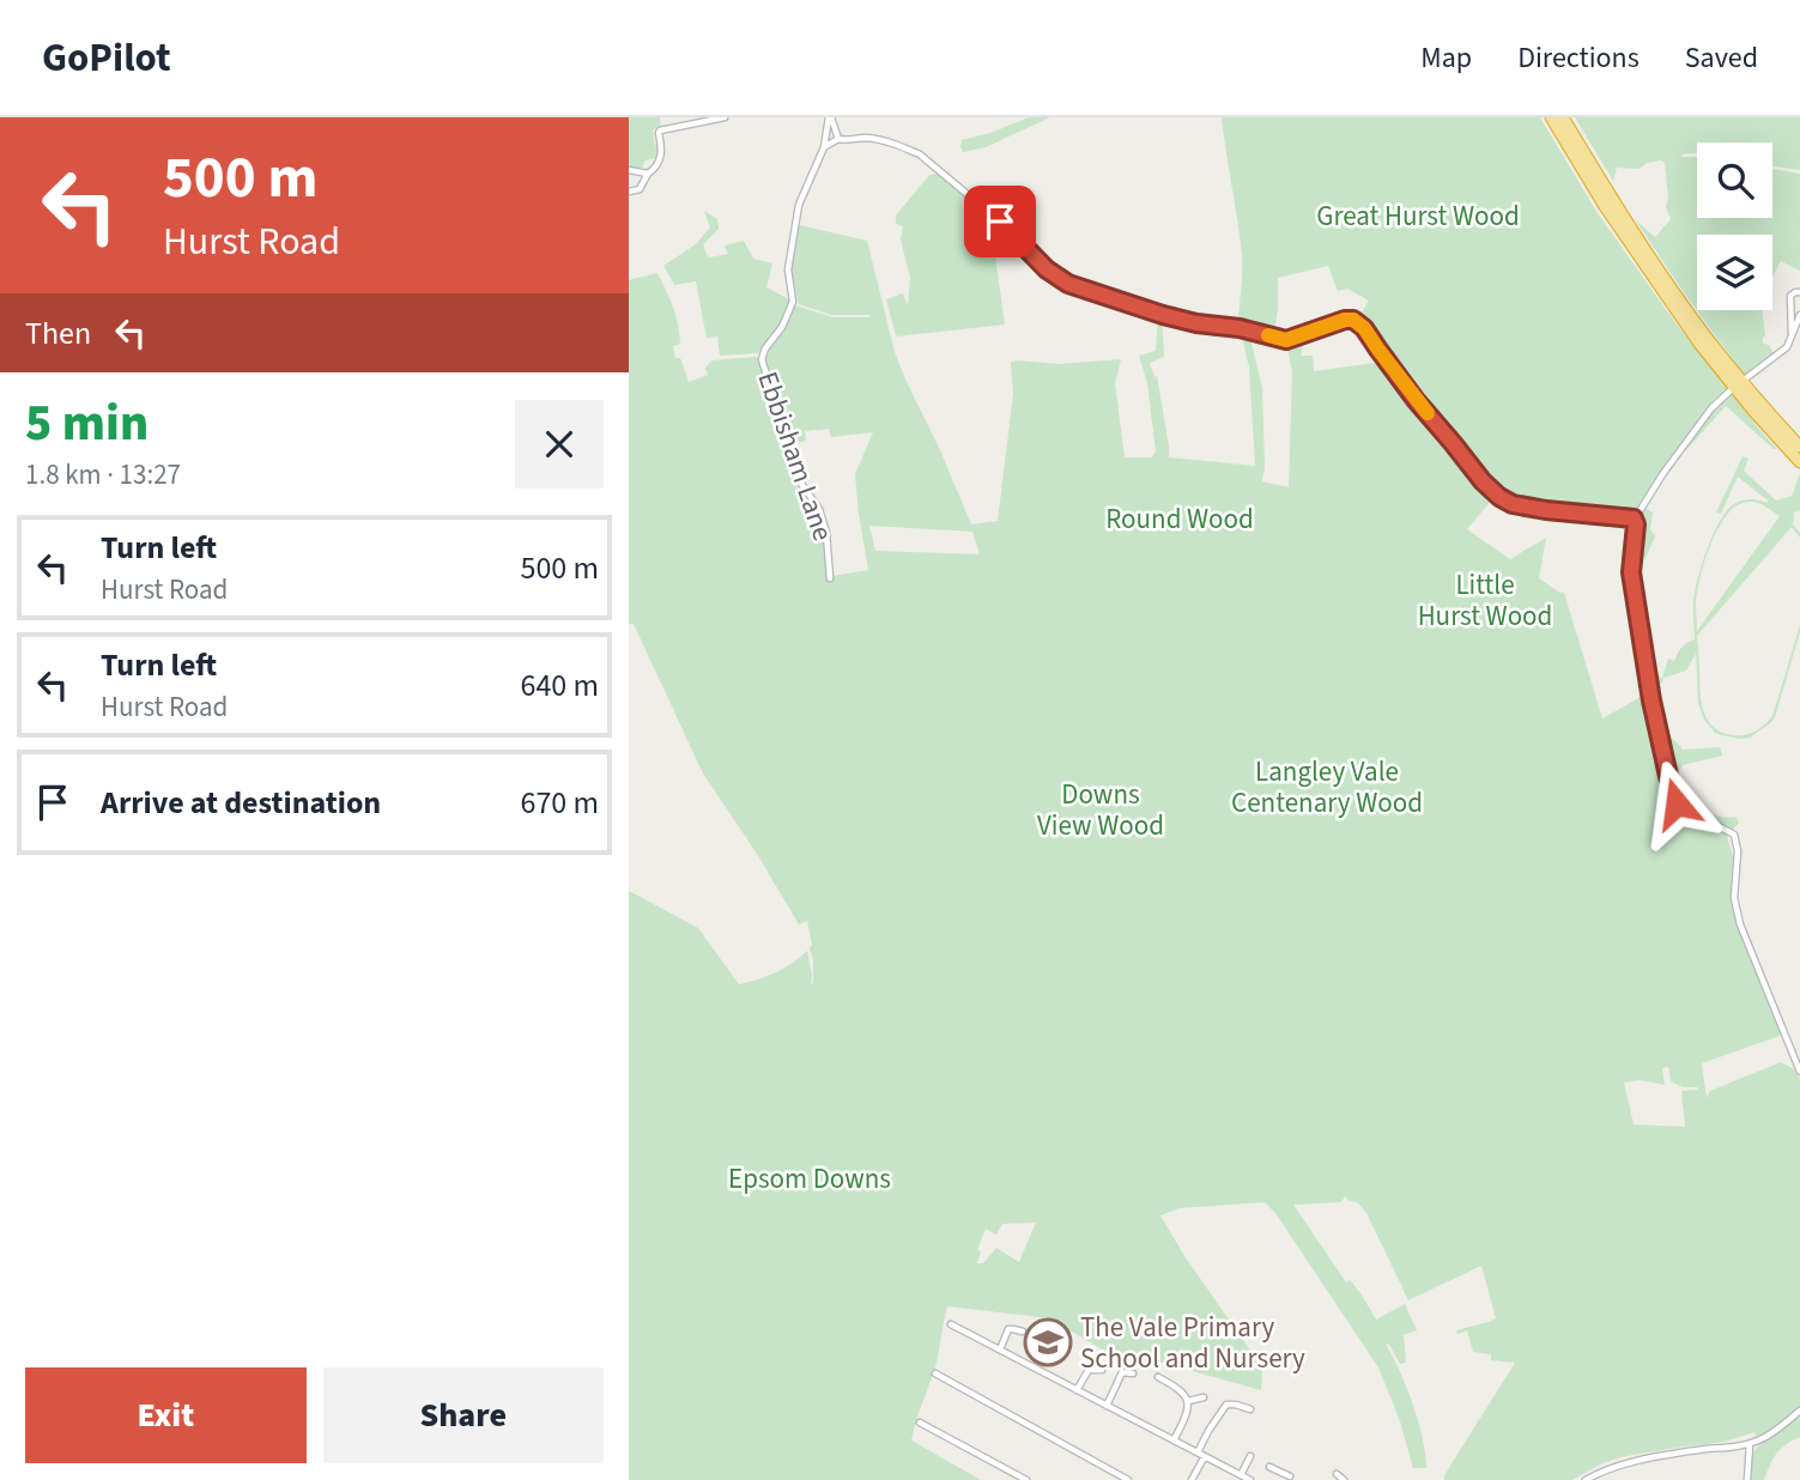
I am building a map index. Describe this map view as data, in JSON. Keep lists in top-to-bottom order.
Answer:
{
  "streets": {
    "street": ["Ebbisham Lane"]
  },
  "parks": [
    "Great Hurst Wood",
    "Round Wood",
    "Little Hurst Wood",
    "Langley Vale Centenary Wood",
    "Downs View Wood",
    "Epsom Downs"
  ],
  "places": {
    "school or university": ["The Vale Primary School and Nursery"]
  },
  "page": {
    "header": "GoPilot",
    "nav": ["Map", "Directions", "Saved"],
    "turn": ["500 m", "Hurst Road"],
    "then": "Then",
    "heading": ["5 min", "1.8 km · 13:27"],
    "list": [
      {
        "name": "Turn left",
        "note": "Hurst Road",
        "value": "500 m"
      },
      {
        "name": "Turn left",
        "note": "Hurst Road",
        "value": "640 m"
      },
      {
        "name": "Arrive at destination",
        "value": "670 m"
      }
    ],
    "buttons": ["Exit", "Share"]
  }
}
